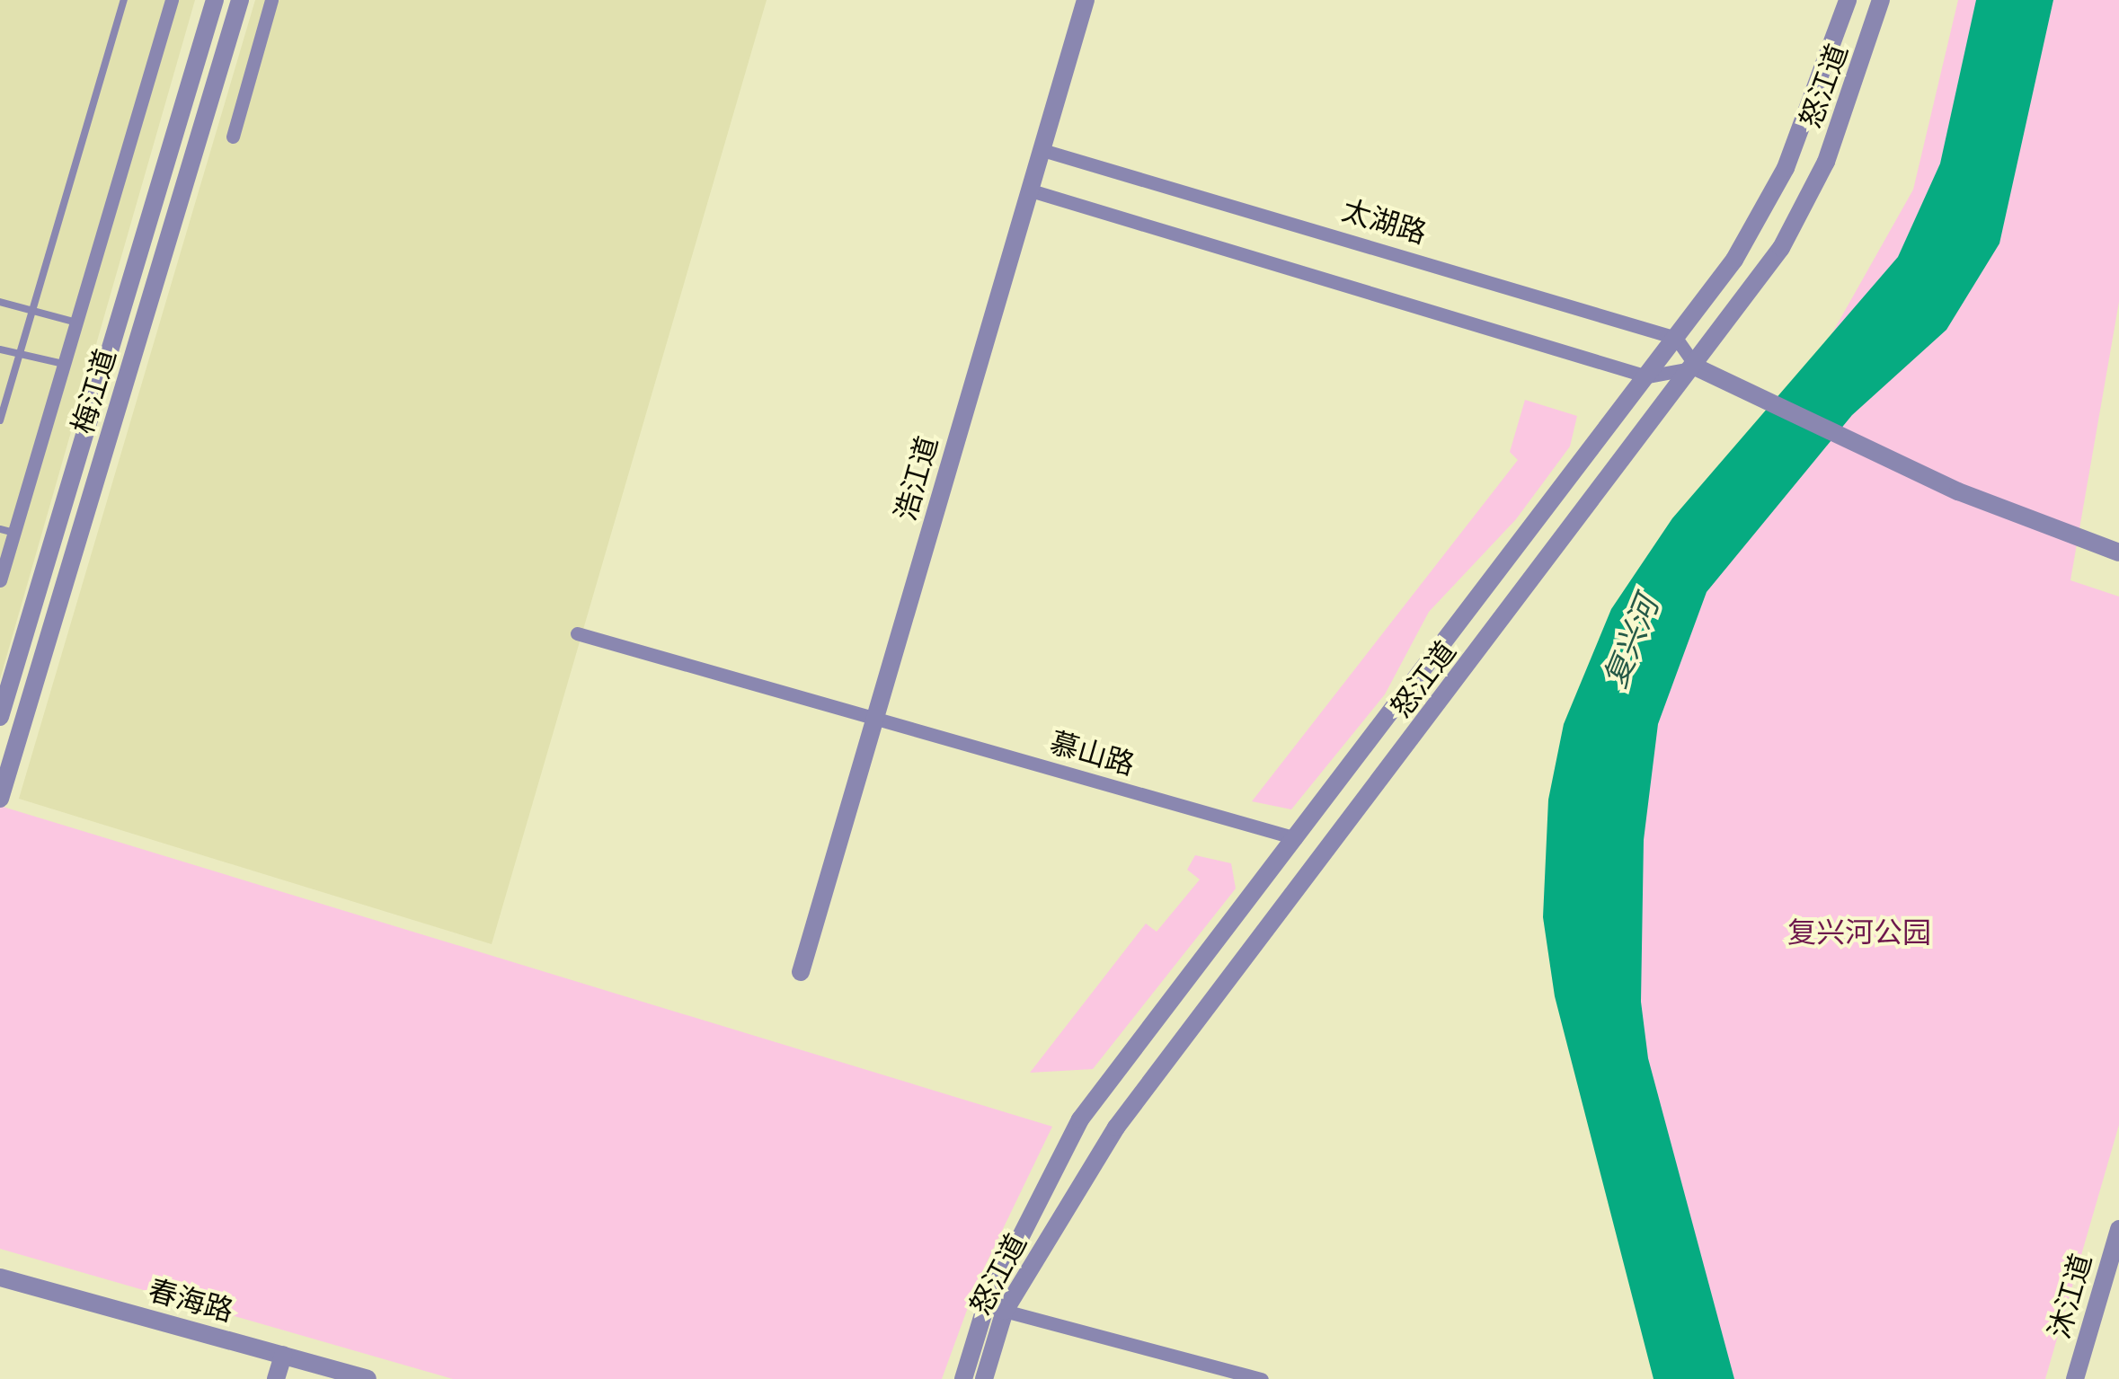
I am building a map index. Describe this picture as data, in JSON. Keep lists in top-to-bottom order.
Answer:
{
  "streets": {
    "street": [
      "怒江道",
      "太湖路",
      "梅江道",
      "浩江道",
      "慕山路",
      "沐江道",
      "春海路"
    ]
  },
  "crossings": [
    ["怒江道", "太湖路"],
    ["怒江道", "慕山路"],
    ["太湖路", "浩江道"],
    ["浩江道", "慕山路"]
  ],
  "water": ["复兴河"],
  "parks": ["复兴河公园"]
}
